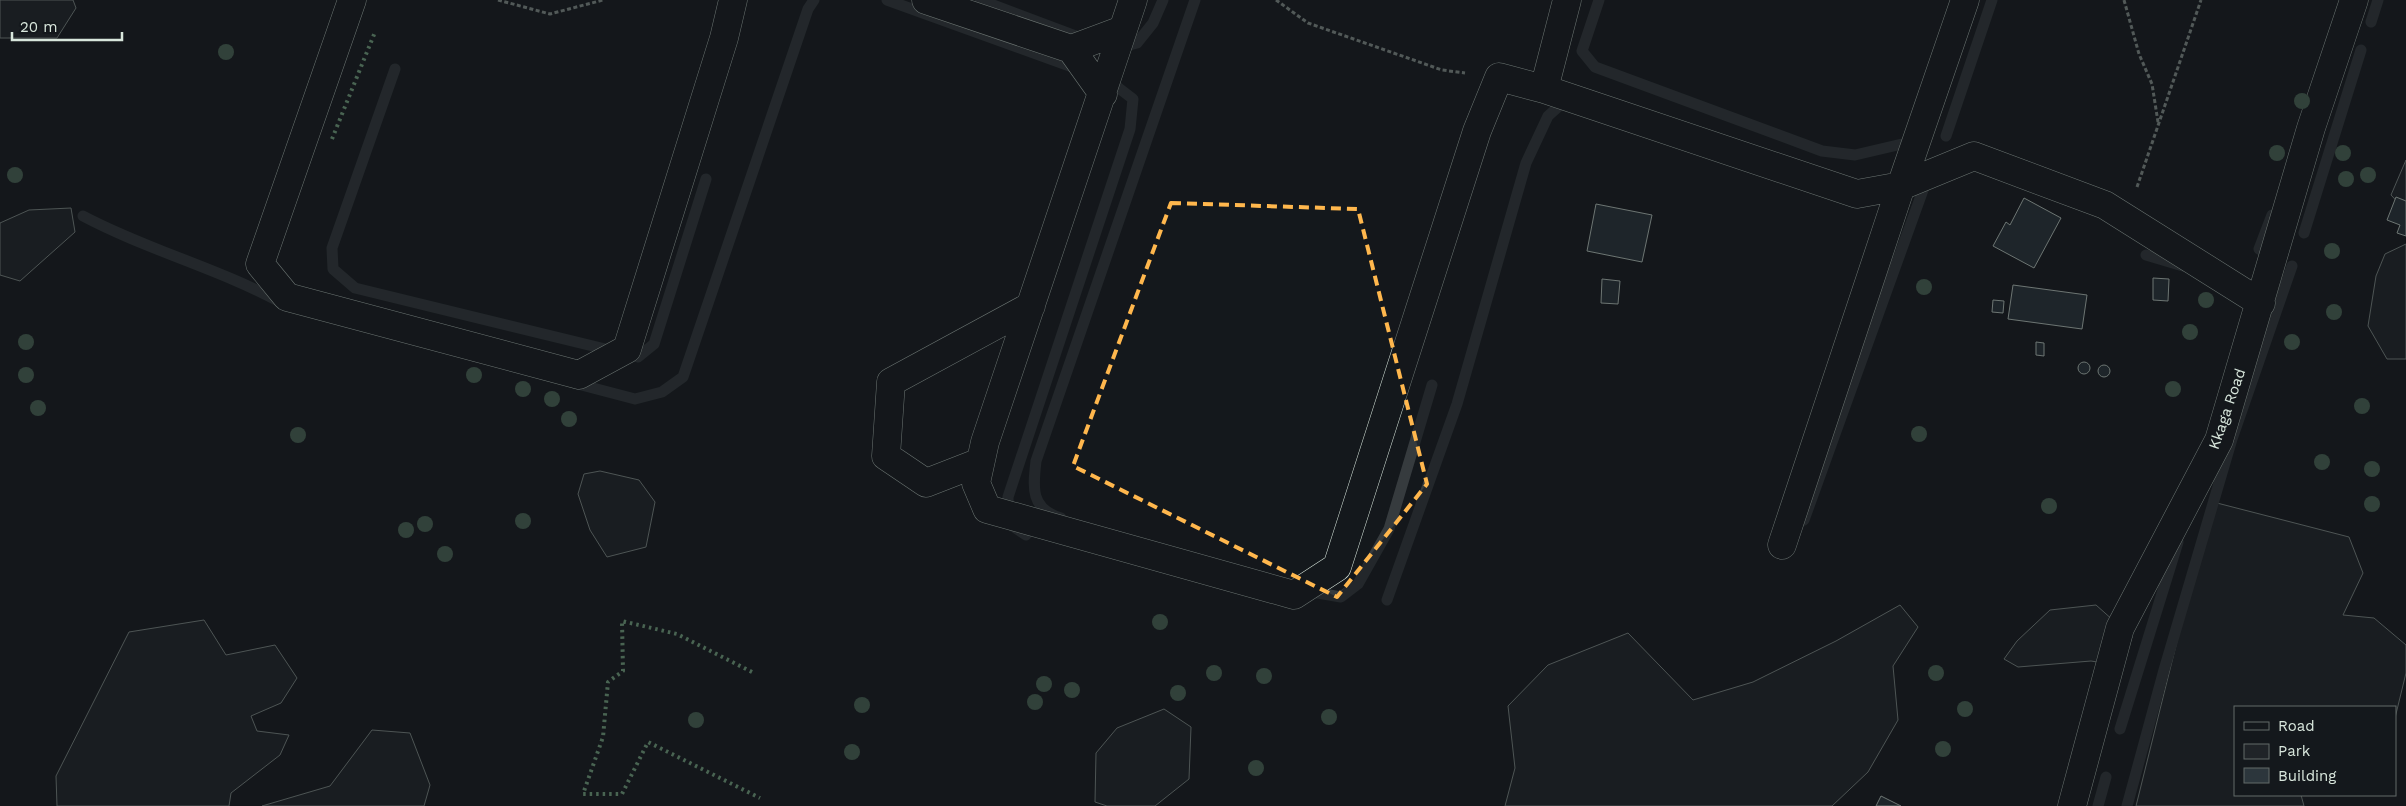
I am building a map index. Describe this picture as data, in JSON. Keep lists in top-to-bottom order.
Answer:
{
  "streets": {
    "street": ["Kkaga Road"]
  },
  "legend": ["Road", "Park", "Building"],
  "scale_bar": "20 m"
}
